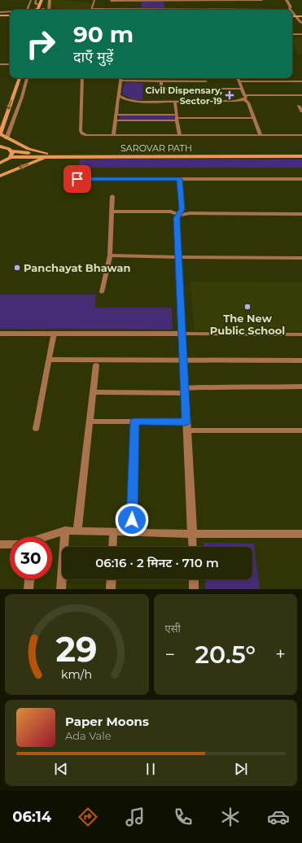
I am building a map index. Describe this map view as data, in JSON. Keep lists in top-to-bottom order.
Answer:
{
  "streets": {
    "main road": ["SAROVAR PATH"]
  },
  "places": {
    "health": ["Civil Dispensary, Sector-19"],
    "other": ["Panchayat Bhawan", "The New Public School"]
  },
  "page": {
    "turn": ["90 m", "दाएँ मुड़ें"],
    "limit": "30",
    "trip": "06:16 · 2 मिनट · 710 m",
    "tile": "एसी",
    "heat": ["−", "20.5°", "+"],
    "song": ["Paper Moons", "Ada Vale"],
    "tabs": "06:14",
    "gauge": ["29", "km/h"]
  }
}
